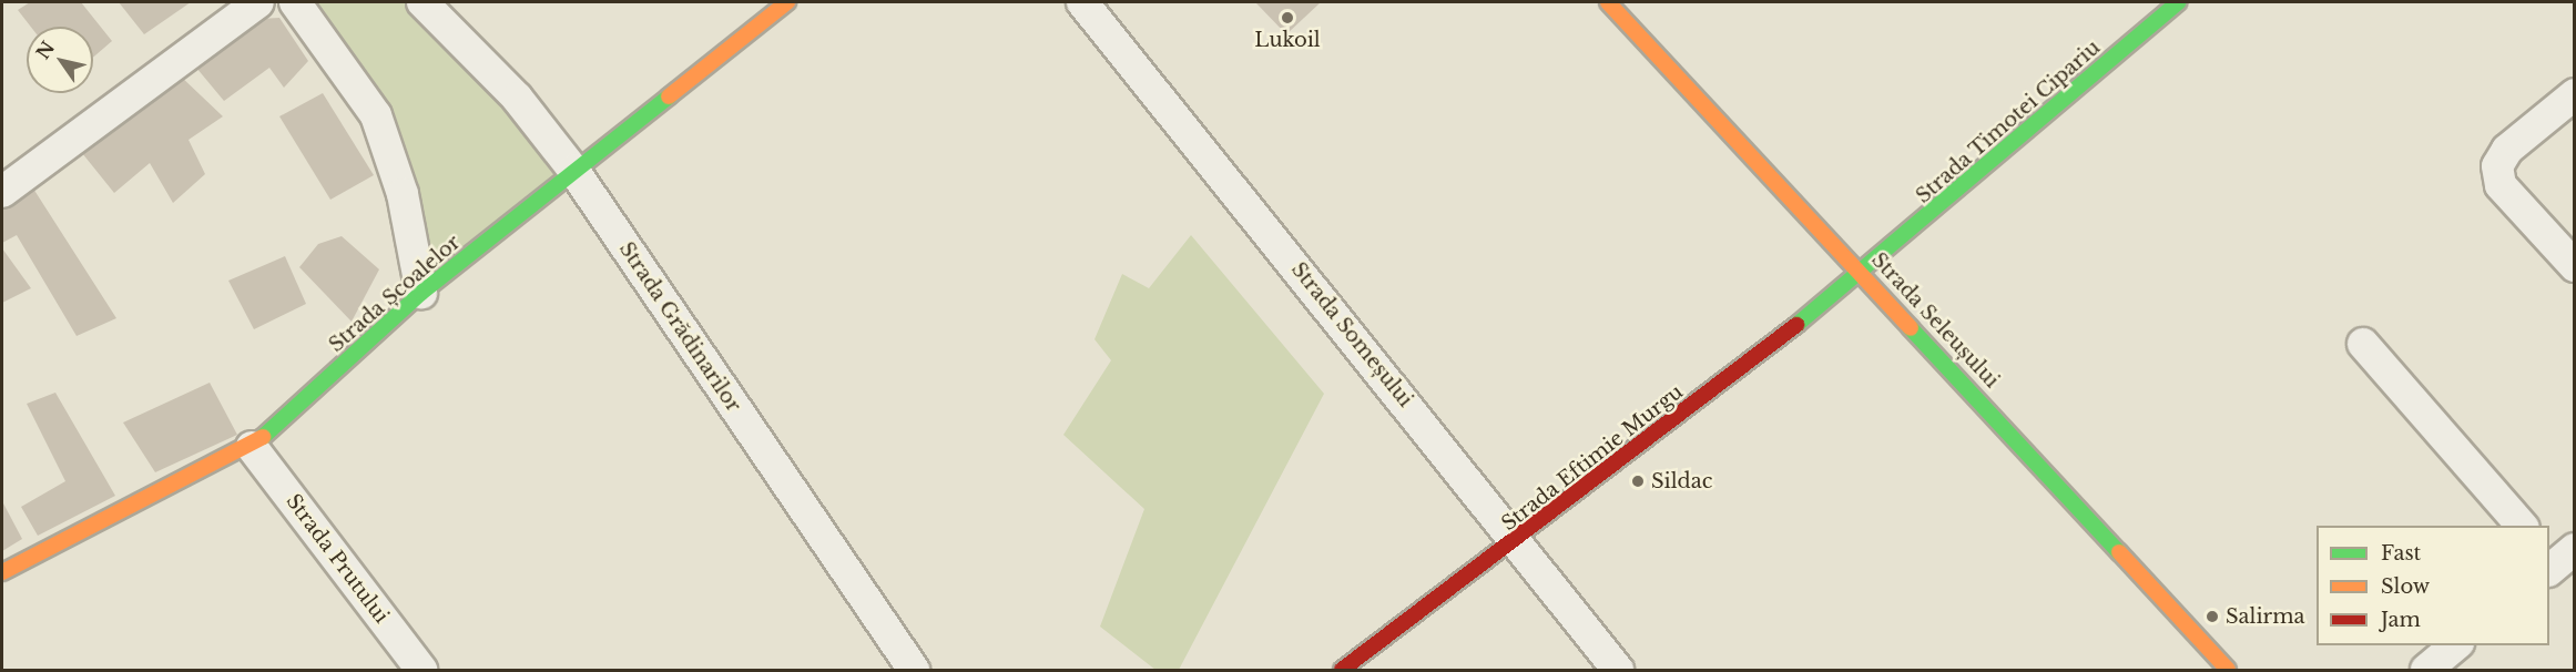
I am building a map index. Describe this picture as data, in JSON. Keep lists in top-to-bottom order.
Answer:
{
  "streets": {
    "street": [
      "Strada Timotei Cipariu",
      "Strada Școalelor",
      "Strada Seleușului",
      "Strada Grădinarilor",
      "Strada Someșului",
      "Strada Eftimie Murgu",
      "Strada Prutului"
    ]
  },
  "crossings": [
    ["Strada Timotei Cipariu", "Strada Seleușului"],
    ["Strada Timotei Cipariu", "Strada Eftimie Murgu"],
    ["Strada Școalelor", "Strada Grădinarilor"],
    ["Strada Școalelor", "Strada Prutului"],
    ["Strada Seleușului", "Strada Eftimie Murgu"],
    ["Strada Someșului", "Strada Eftimie Murgu"]
  ],
  "places": ["Lukoil", "Sildac", "Salirma"],
  "legend": ["Fast", "Slow", "Jam"],
  "north": "top left"
}
